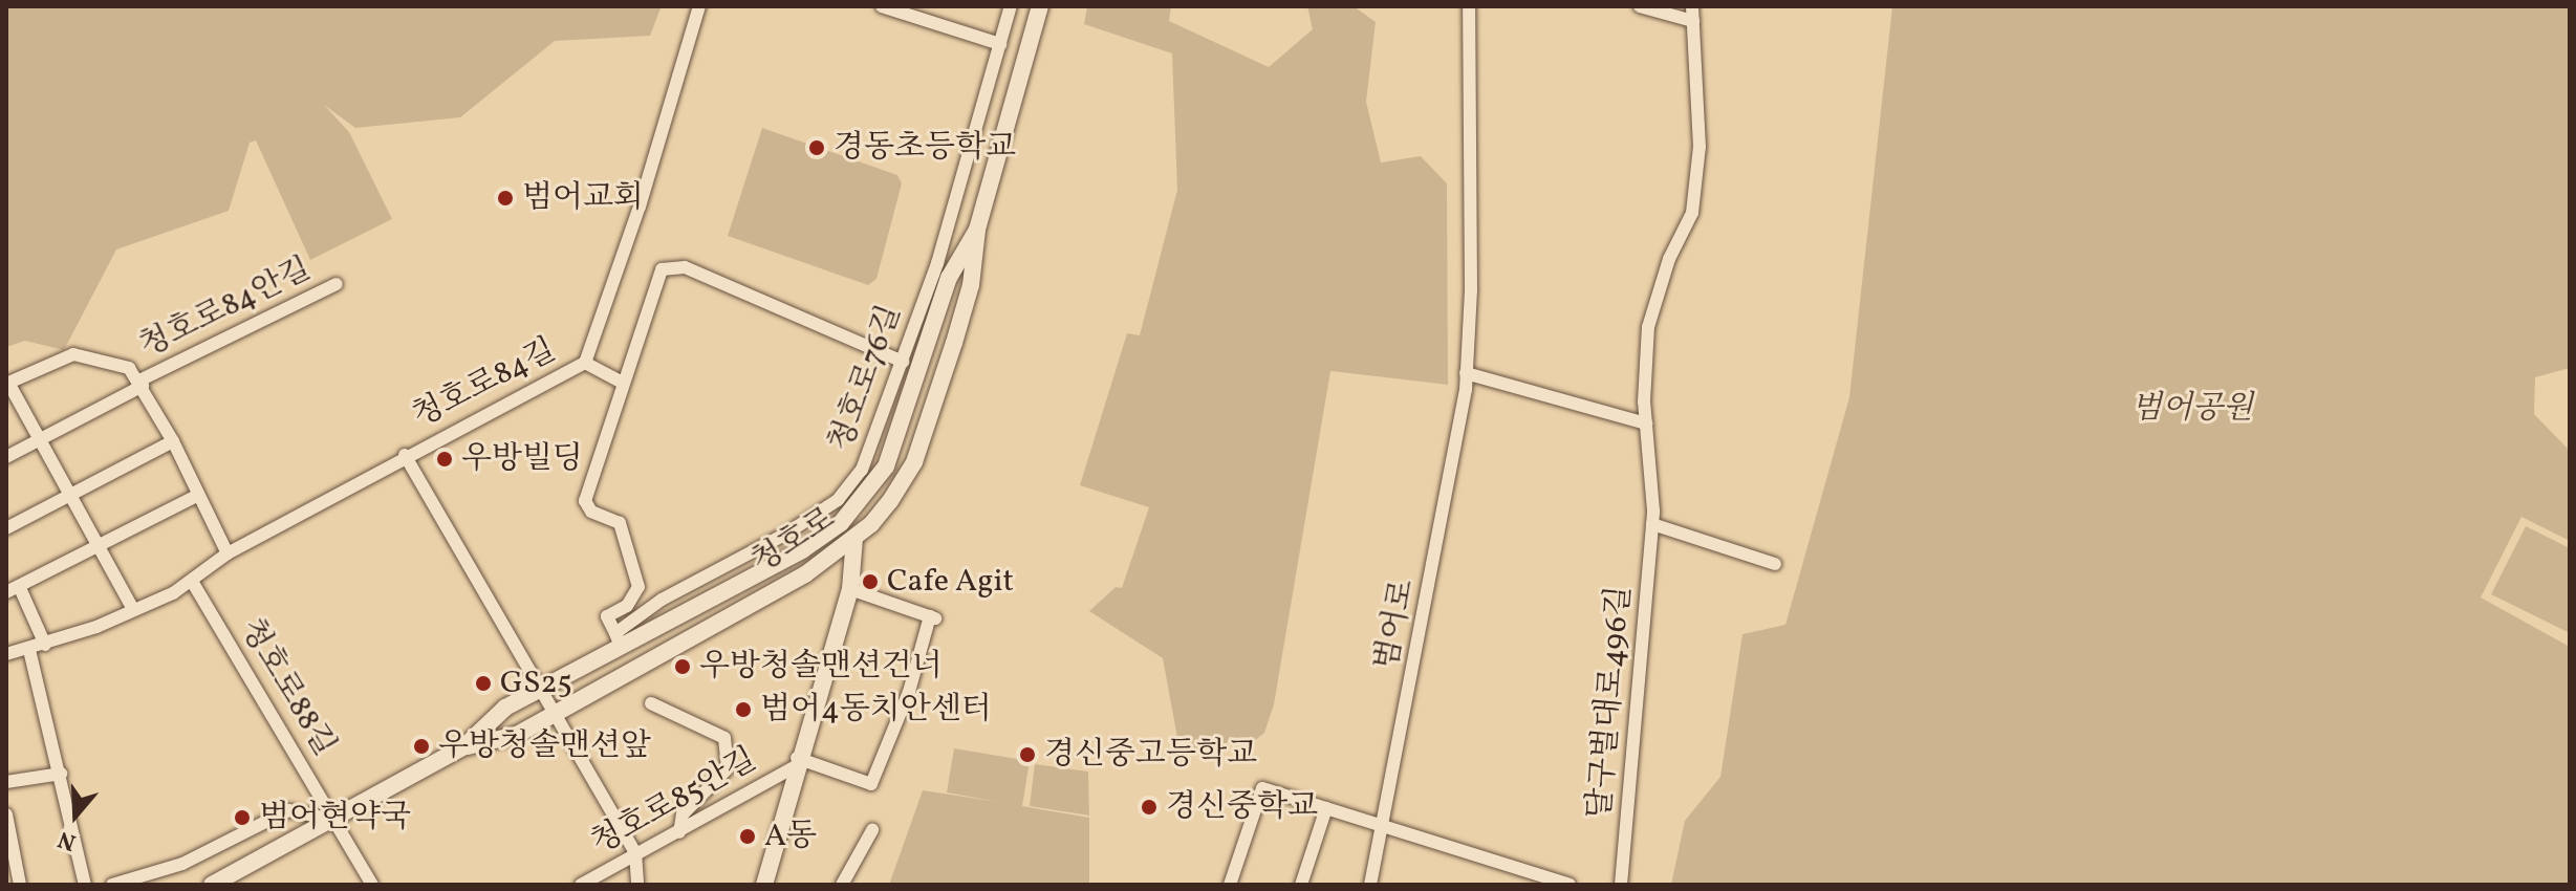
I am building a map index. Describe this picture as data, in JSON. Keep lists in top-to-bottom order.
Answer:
{
  "streets": {
    "main road": ["청호로"],
    "street": [
      "청호로84안길",
      "청호로76길",
      "청호로84길",
      "범어로",
      "청호로88길",
      "달구벌대로496길",
      "청호로85안길"
    ]
  },
  "crossings": [
    ["청호로76길", "청호로"],
    ["청호로84길", "청호로"],
    ["청호로84길", "청호로85안길"],
    ["청호로", "청호로88길"]
  ],
  "parks": ["범어공원"],
  "places": [
    "경동초등학교",
    "범어교회",
    "우방빌딩",
    "Cafe Agit",
    "우방청솔맨션건너",
    "GS25",
    "범어4동치안센터",
    "우방청솔맨션앞",
    "경신중고등학교",
    "경신중학교",
    "범어현약국",
    "A동"
  ],
  "north": "bottom"
}
